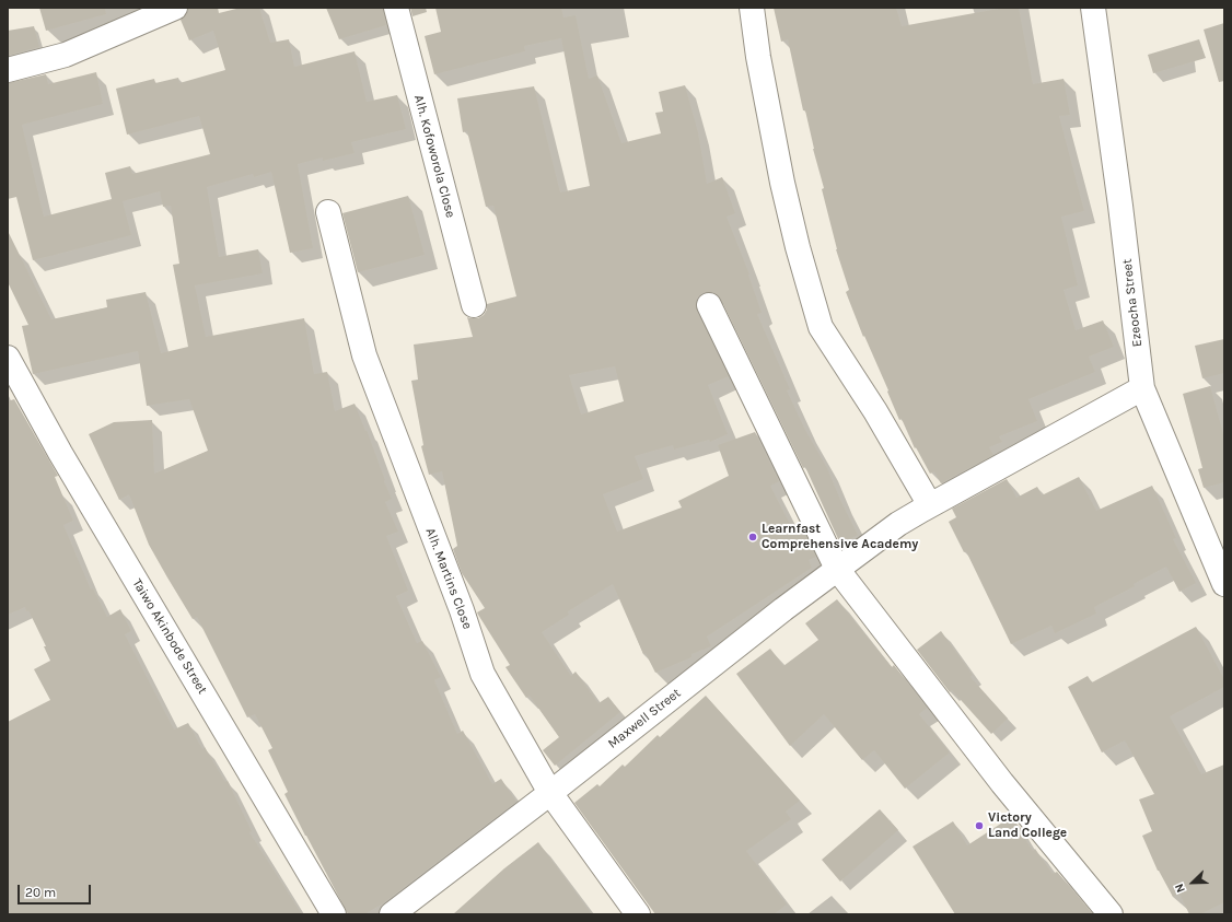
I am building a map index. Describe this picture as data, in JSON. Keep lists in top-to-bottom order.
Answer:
{
  "streets": {
    "street": [
      "Alh. Kofoworola Close",
      "Ezeocha Street",
      "Alh. Martins Close",
      "Taiwo Akinbode Street",
      "Maxwell Street"
    ]
  },
  "crossings": [
    ["Ezeocha Street", "Maxwell Street"],
    ["Alh. Martins Close", "Maxwell Street"]
  ],
  "places": ["Learnfast Comprehensive Academy", "Victory Land College"],
  "scale_bar": "20 m",
  "north": "bottom left"
}
